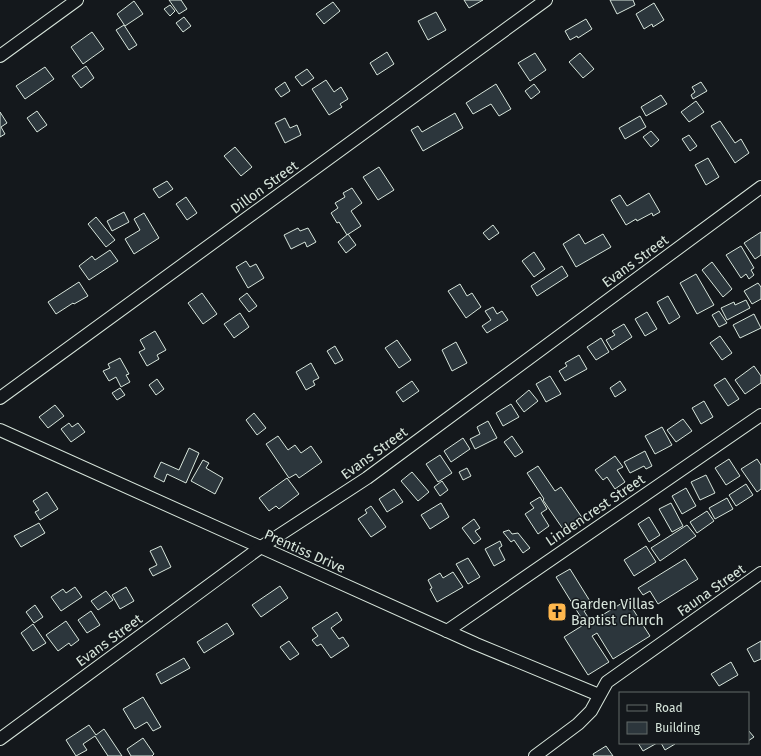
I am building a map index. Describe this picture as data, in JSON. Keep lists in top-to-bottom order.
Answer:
{
  "streets": {
    "street": [
      "Dillon Street",
      "Evans Street",
      "Lindencrest Street",
      "Prentiss Drive",
      "Fauna Street"
    ]
  },
  "crossings": [
    ["Evans Street", "Prentiss Drive"],
    ["Lindencrest Street", "Prentiss Drive"],
    ["Prentiss Drive", "Fauna Street"]
  ],
  "places": {
    "church": ["Garden Villas Baptist Church"]
  },
  "legend": ["Road", "Building"]
}
